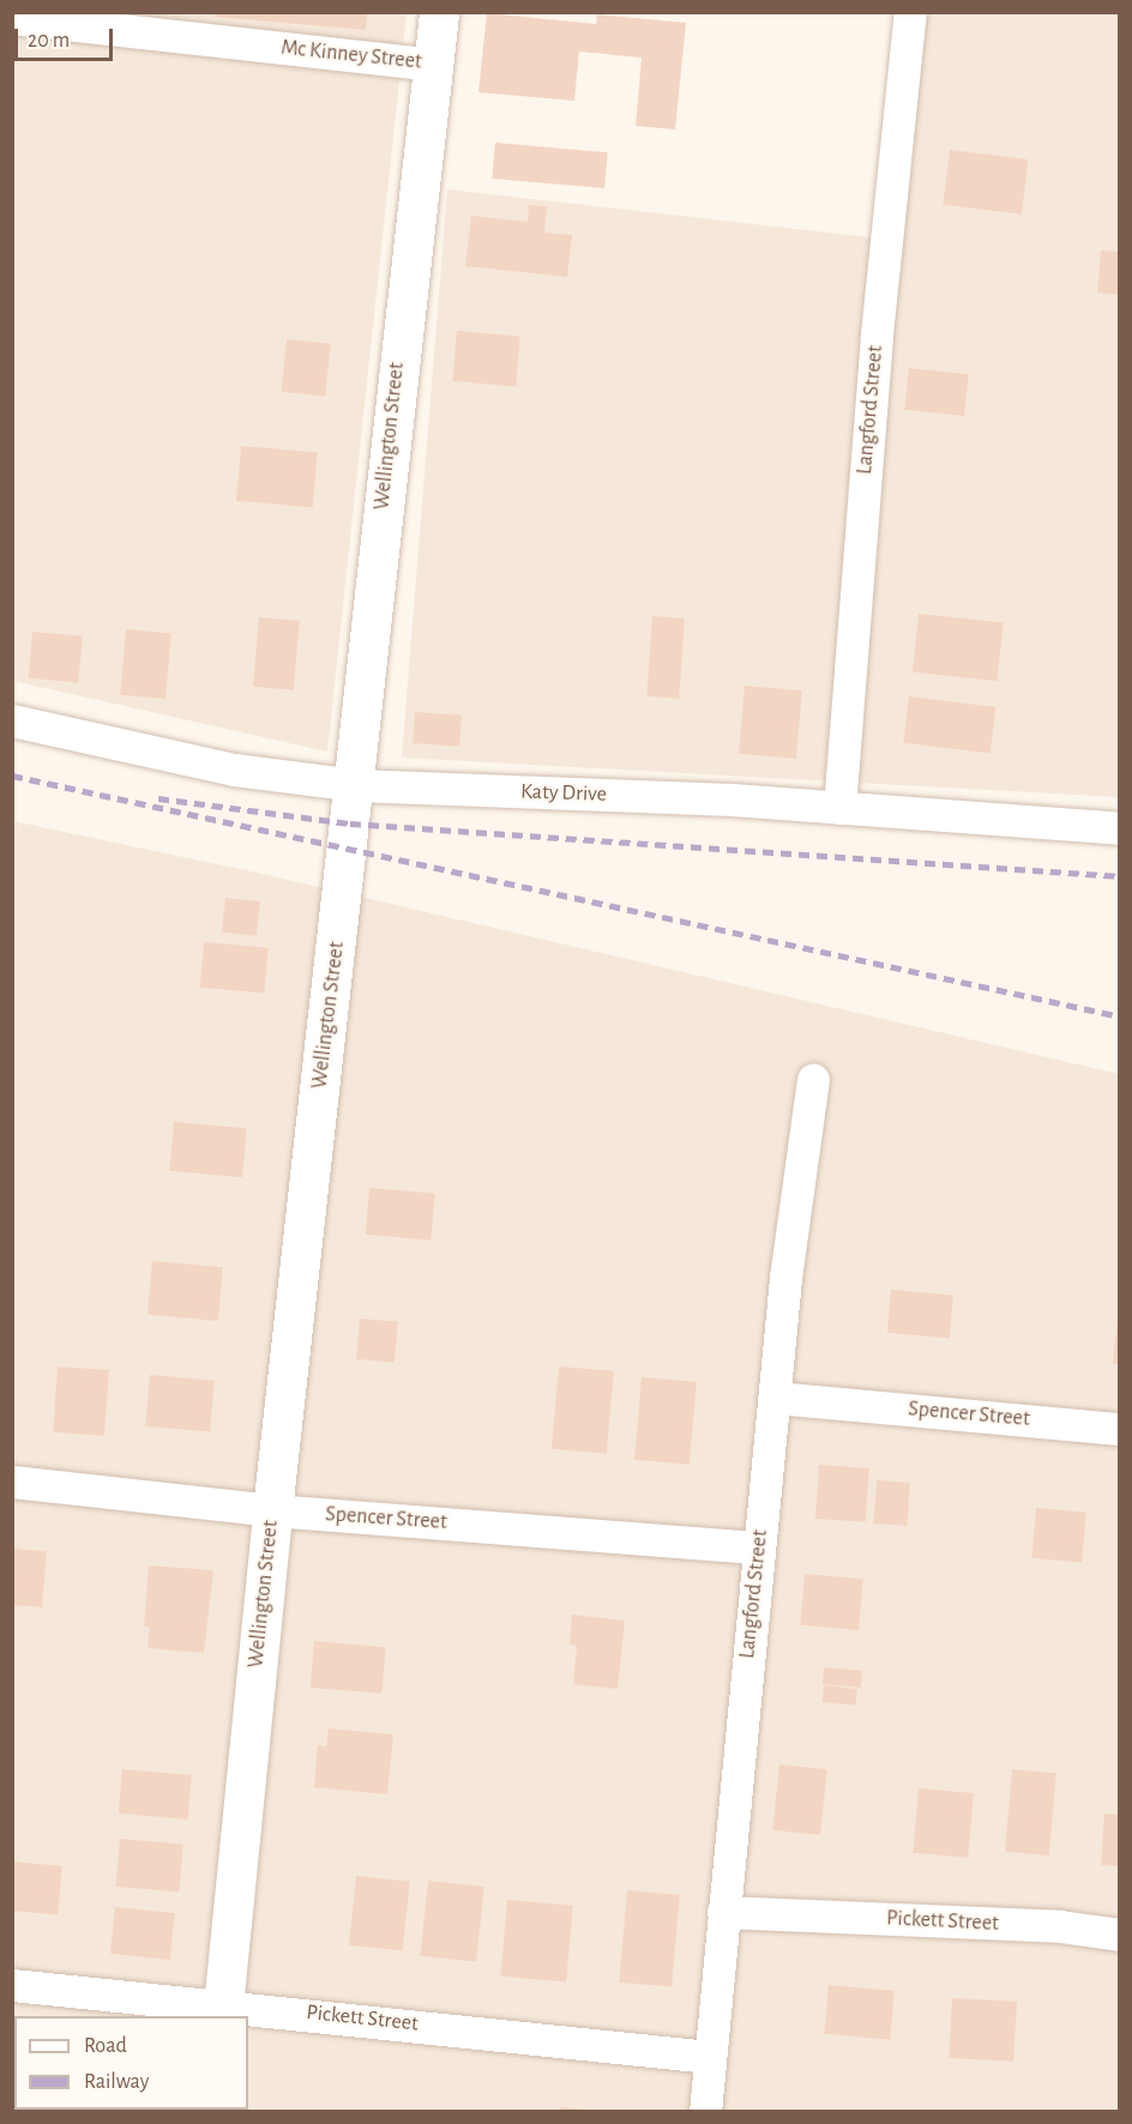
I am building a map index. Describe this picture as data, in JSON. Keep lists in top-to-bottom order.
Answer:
{
  "streets": {
    "street": [
      "Mc Kinney Street",
      "Langford Street",
      "Wellington Street",
      "Katy Drive",
      "Spencer Street",
      "Pickett Street"
    ]
  },
  "crossings": [
    ["Mc Kinney Street", "Wellington Street"],
    ["Langford Street", "Katy Drive"],
    ["Langford Street", "Spencer Street"],
    ["Langford Street", "Pickett Street"],
    ["Wellington Street", "Katy Drive"],
    ["Wellington Street", "Spencer Street"],
    ["Wellington Street", "Pickett Street"]
  ],
  "legend": ["Road", "Railway"],
  "scale_bar": "20 m"
}
